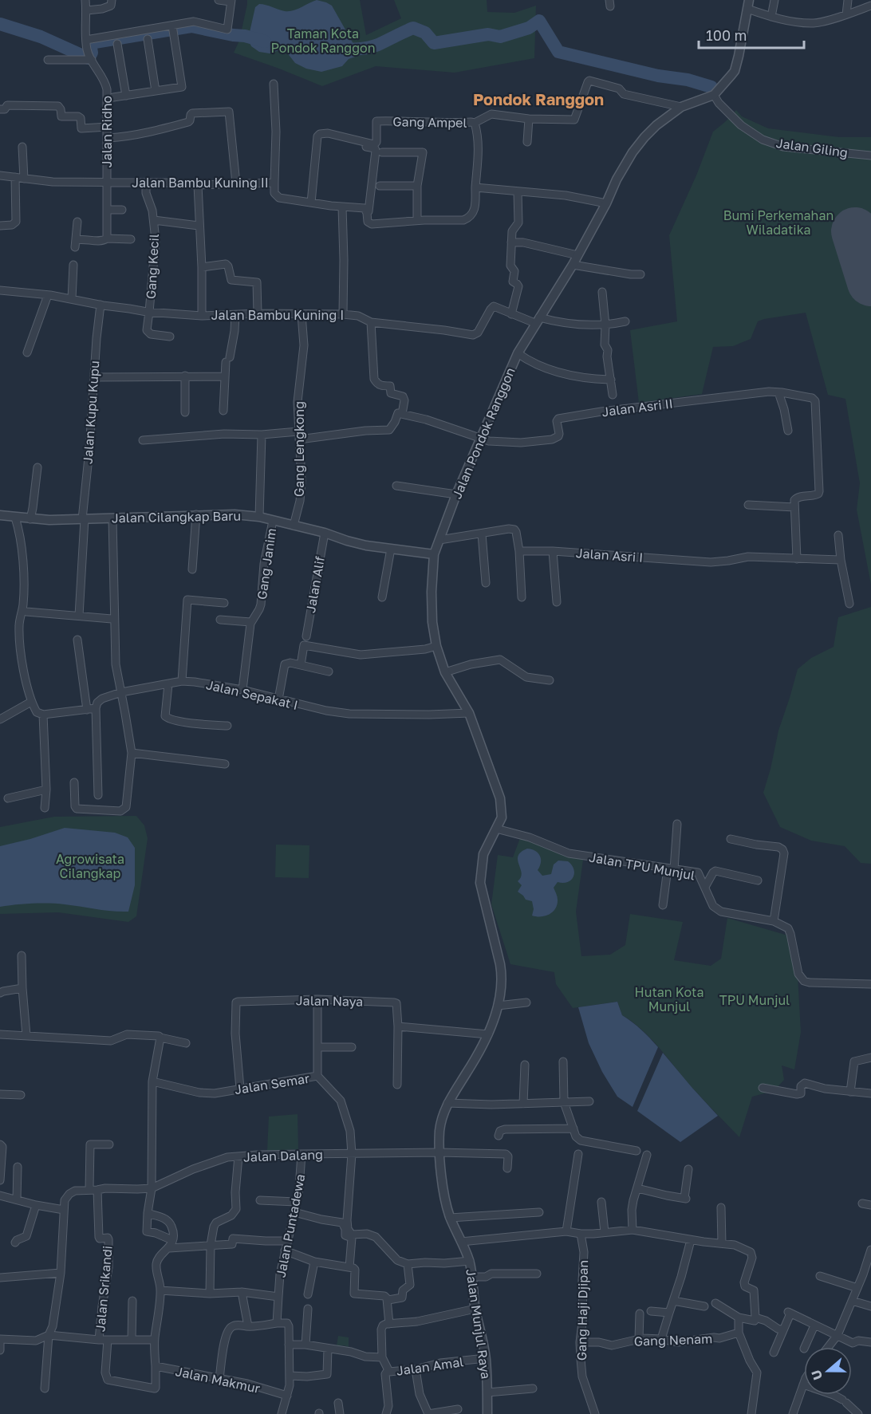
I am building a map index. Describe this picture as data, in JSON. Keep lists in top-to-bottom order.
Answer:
{
  "streets": {
    "street": [
      "Gang Ampel",
      "Jalan Ridho",
      "Jalan Giling",
      "Jalan Bambu Kuning II",
      "Gang Kecil",
      "Jalan Bambu Kuning I",
      "Jalan Asri II",
      "Jalan Kupu Kupu",
      "Jalan Pondok Ranggon",
      "Gang Lengkong",
      "Jalan Cilangkap Baru",
      "Jalan Asri I",
      "Gang Janim",
      "Jalan Alif",
      "Jalan Sepakat I",
      "Jalan TPU Munjul",
      "Jalan Naya",
      "Jalan Semar",
      "Jalan Dalang",
      "Jalan Puntadewa",
      "Jalan Srikandi",
      "Gang Haji Djipan",
      "Jalan Munjul Raya",
      "Gang Nenam",
      "Jalan Amal",
      "Jalan Makmur"
    ]
  },
  "crossings": [
    ["Gang Ampel", "Jalan Bambu Kuning II"],
    ["Jalan Ridho", "Jalan Bambu Kuning II"],
    ["Jalan Giling", "Jalan Pondok Ranggon"],
    ["Jalan Bambu Kuning II", "Gang Kecil"],
    ["Gang Kecil", "Jalan Bambu Kuning I"],
    ["Jalan Bambu Kuning I", "Jalan Kupu Kupu"],
    ["Jalan Bambu Kuning I", "Jalan Pondok Ranggon"],
    ["Jalan Bambu Kuning I", "Gang Lengkong"],
    ["Jalan Asri II", "Jalan Pondok Ranggon"],
    ["Jalan Kupu Kupu", "Jalan Cilangkap Baru"],
    ["Jalan Pondok Ranggon", "Jalan Cilangkap Baru"],
    ["Jalan Pondok Ranggon", "Jalan Sepakat I"],
    ["Jalan Pondok Ranggon", "Jalan TPU Munjul"],
    ["Jalan Pondok Ranggon", "Jalan Munjul Raya"],
    ["Gang Lengkong", "Jalan Cilangkap Baru"],
    ["Jalan Cilangkap Baru", "Gang Janim"],
    ["Jalan Cilangkap Baru", "Jalan Alif"],
    ["Gang Janim", "Jalan Sepakat I"],
    ["Jalan TPU Munjul", "Jalan Munjul Raya"],
    ["Jalan Naya", "Jalan Semar"],
    ["Jalan Dalang", "Jalan Puntadewa"],
    ["Jalan Dalang", "Jalan Srikandi"],
    ["Jalan Dalang", "Jalan Munjul Raya"],
    ["Gang Haji Djipan", "Gang Nenam"],
    ["Jalan Munjul Raya", "Jalan Amal"]
  ],
  "districts": ["Pondok Ranggon"],
  "parks": [
    "Taman Kota Pondok Ranggon",
    "Bumi Perkemahan Wiladatika",
    "Agrowisata Cilangkap",
    "Hutan Kota Munjul",
    "TPU Munjul"
  ],
  "scale_bar": "100 m",
  "north": "left"
}
